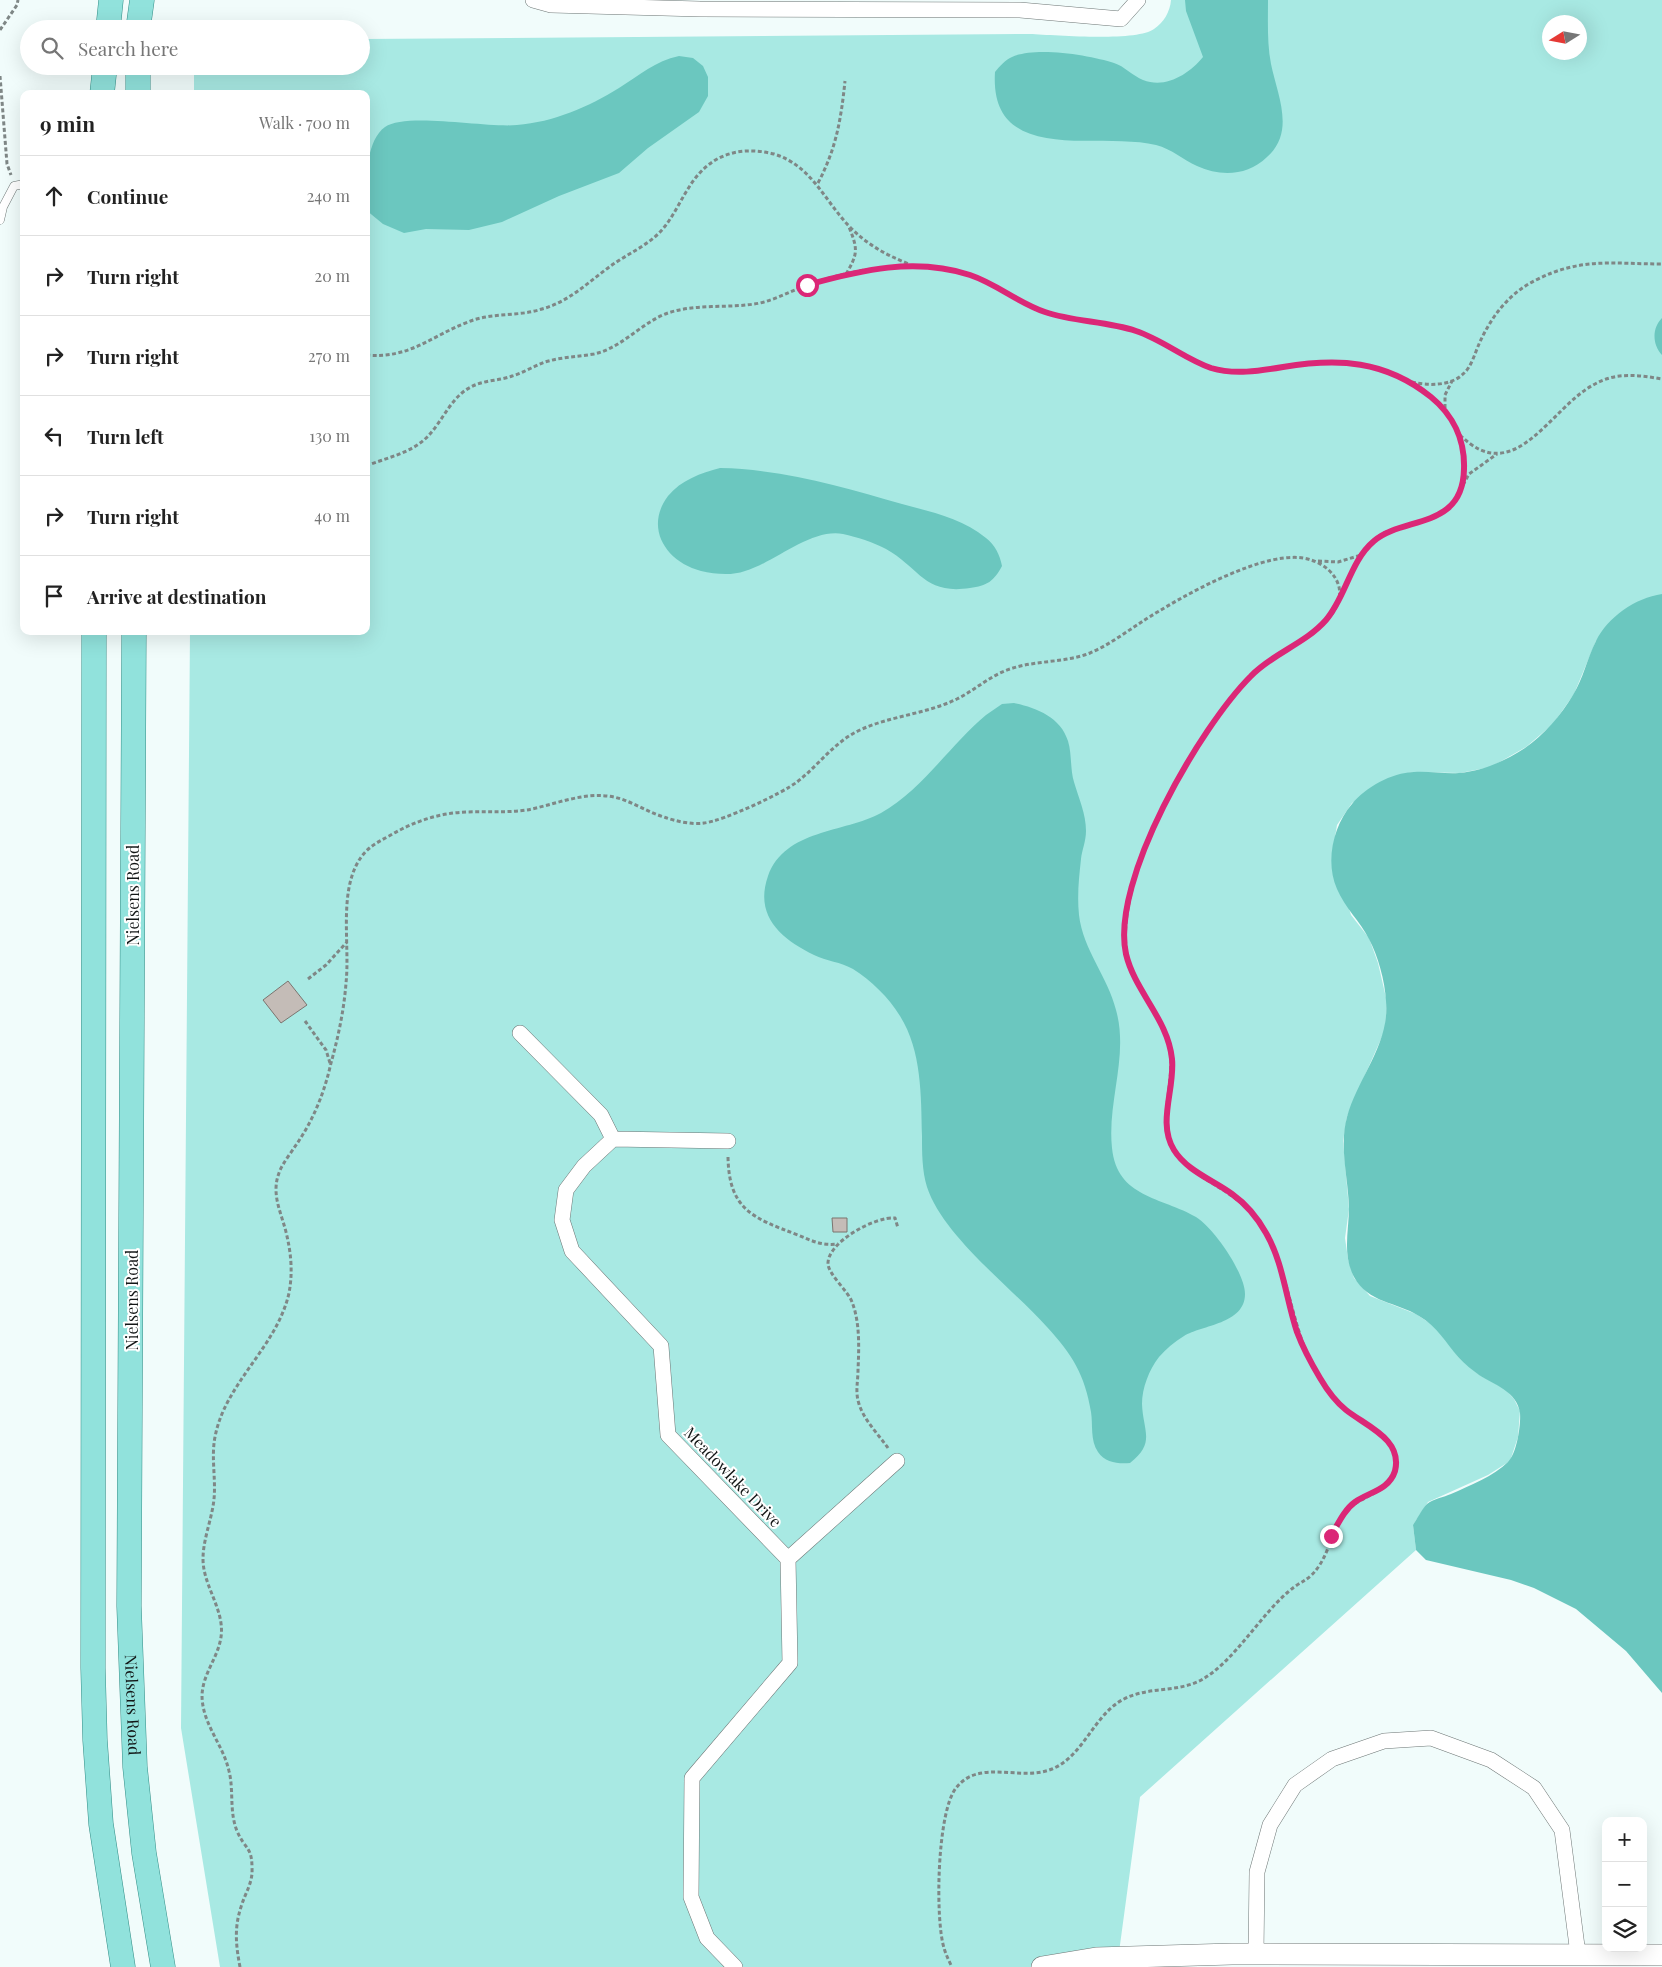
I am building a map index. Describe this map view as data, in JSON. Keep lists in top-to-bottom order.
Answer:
{
  "streets": {
    "main road": ["Nielsens Road"],
    "street": ["Meadowlake Drive"]
  },
  "north": "left",
  "page": {
    "search": "Search here",
    "heading": ["9 min", "Walk · 700 m"],
    "list": [
      ["Continue", "240 m"],
      ["Turn right", "20 m"],
      ["Turn right", "270 m"],
      ["Turn left", "130 m"],
      ["Turn right", "40 m"],
      "Arrive at destination"
    ],
    "map_buttons": ["+", "−"]
  }
}
